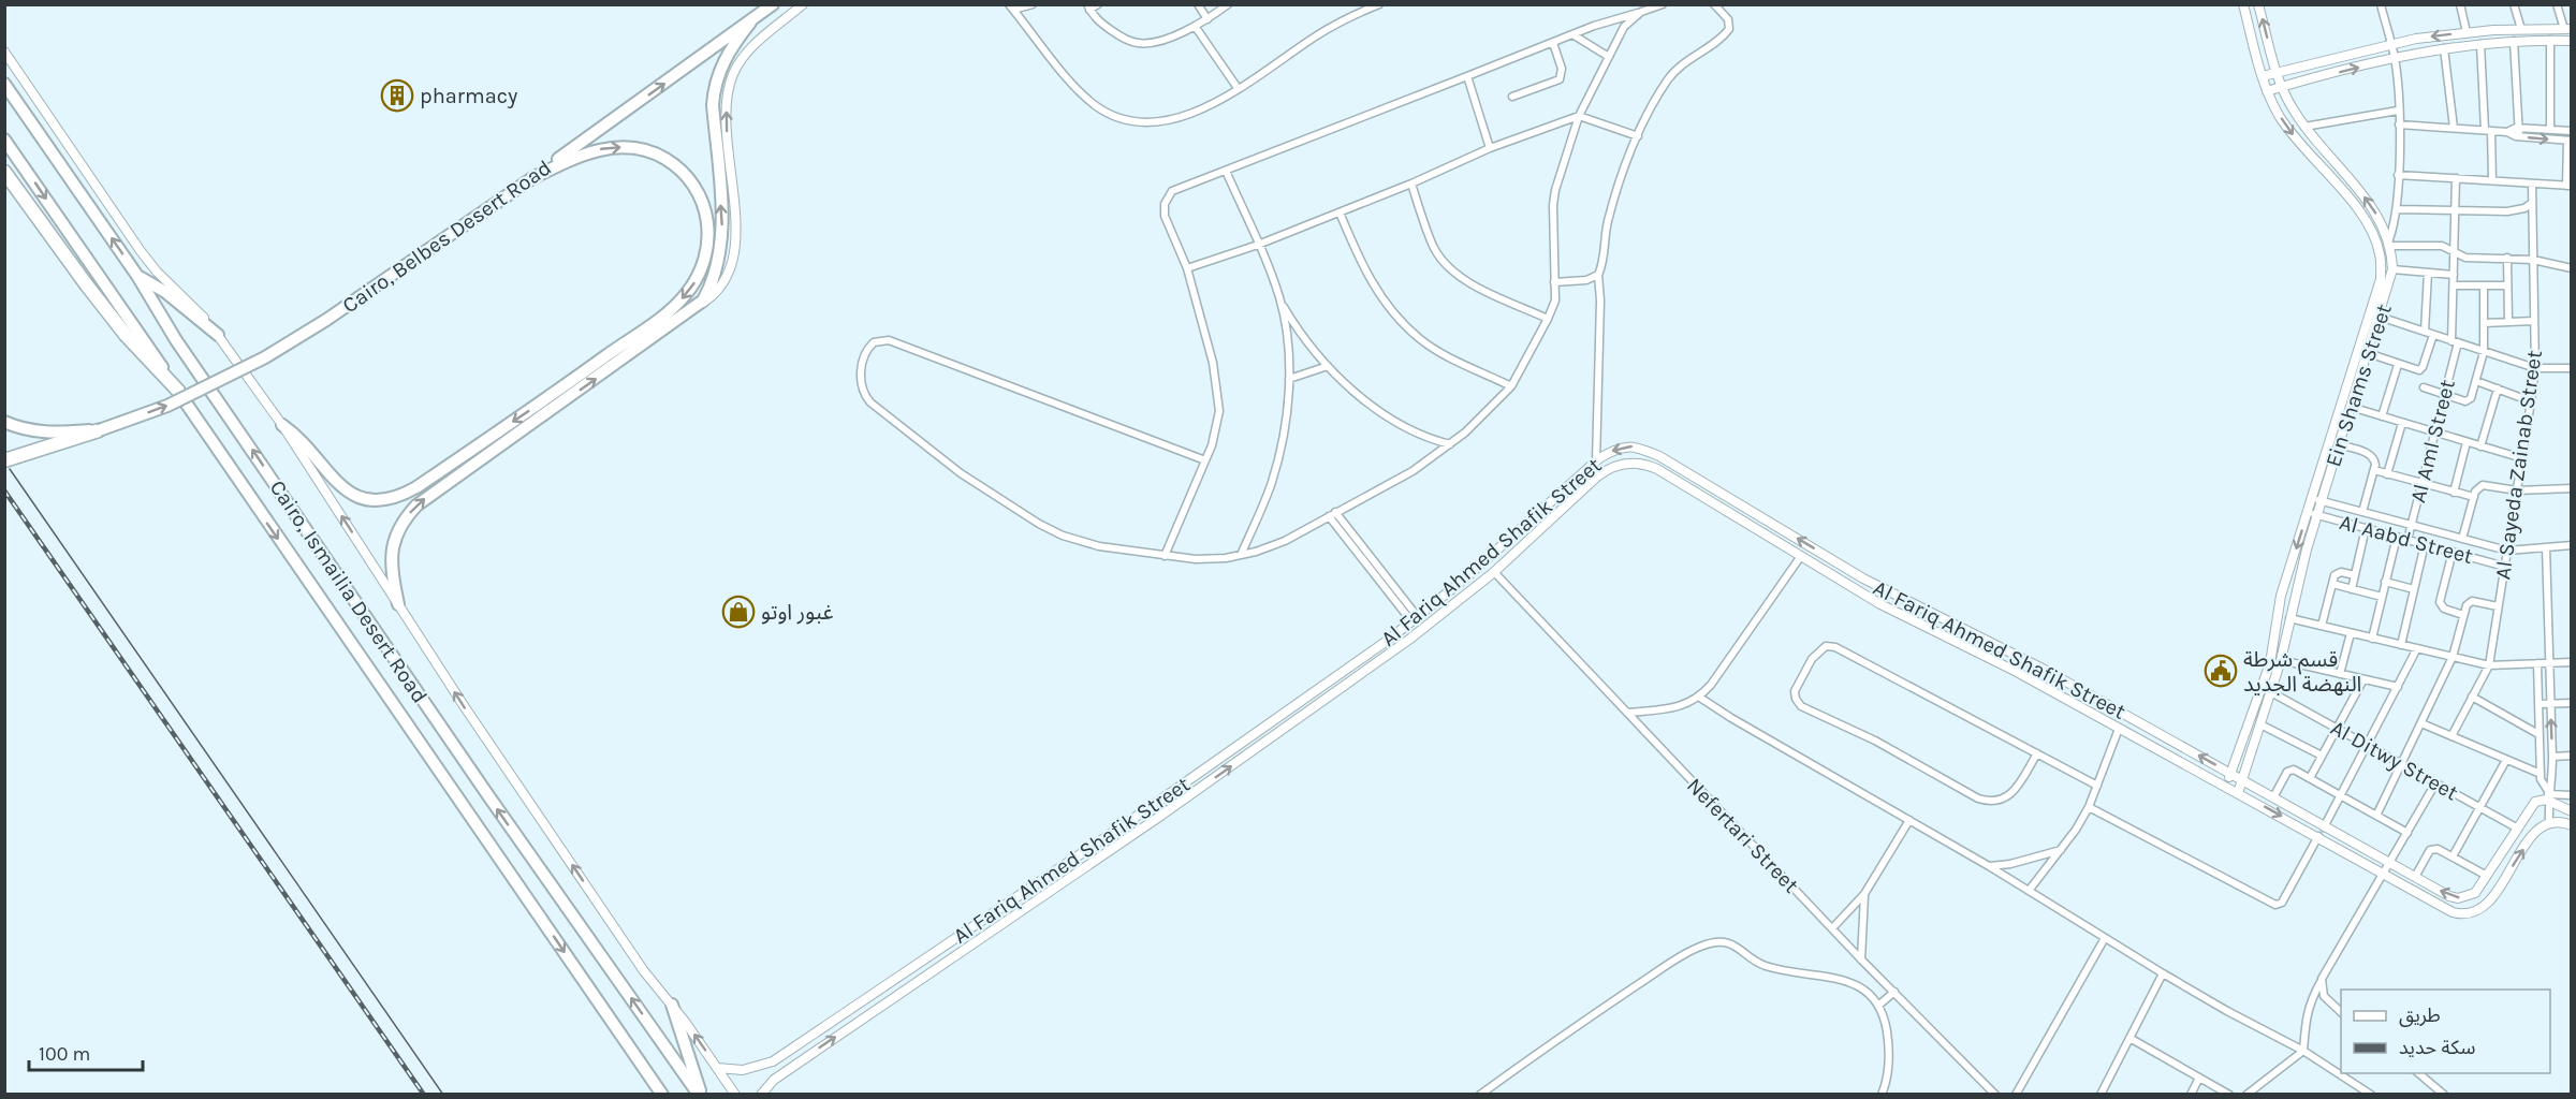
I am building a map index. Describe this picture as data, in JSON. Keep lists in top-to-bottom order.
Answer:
{
  "streets": {
    "highway": ["Cairo, Belbes Desert Road", "Cairo, Ismailia Desert Road"],
    "street": [
      "Ein Shams Street",
      "Al Aml Street",
      "Al Sayeda Zainab Street",
      "Al Aabd Street",
      "Al Fariq Ahmed Shafik Street",
      "Al Ditwy Street",
      "Nefertari Street"
    ]
  },
  "crossings": [
    ["Ein Shams Street", "Al Aabd Street"],
    ["Ein Shams Street", "Al Fariq Ahmed Shafik Street"],
    ["Ein Shams Street", "Al Ditwy Street"],
    ["Al Aml Street", "Al Aabd Street"],
    ["Al Sayeda Zainab Street", "Al Aabd Street"],
    ["Al Fariq Ahmed Shafik Street", "Al Ditwy Street"],
    ["Al Fariq Ahmed Shafik Street", "Nefertari Street"]
  ],
  "one_way": ["Cairo, Belbes Desert Road"],
  "places": {
    "building": ["pharmacy"],
    "shop": ["غبور اوتو"],
    "public building": ["قسم شرطة النهضة الجديد"]
  },
  "legend": ["طريق", "سكة حديد"],
  "scale_bar": "100 m"
}
